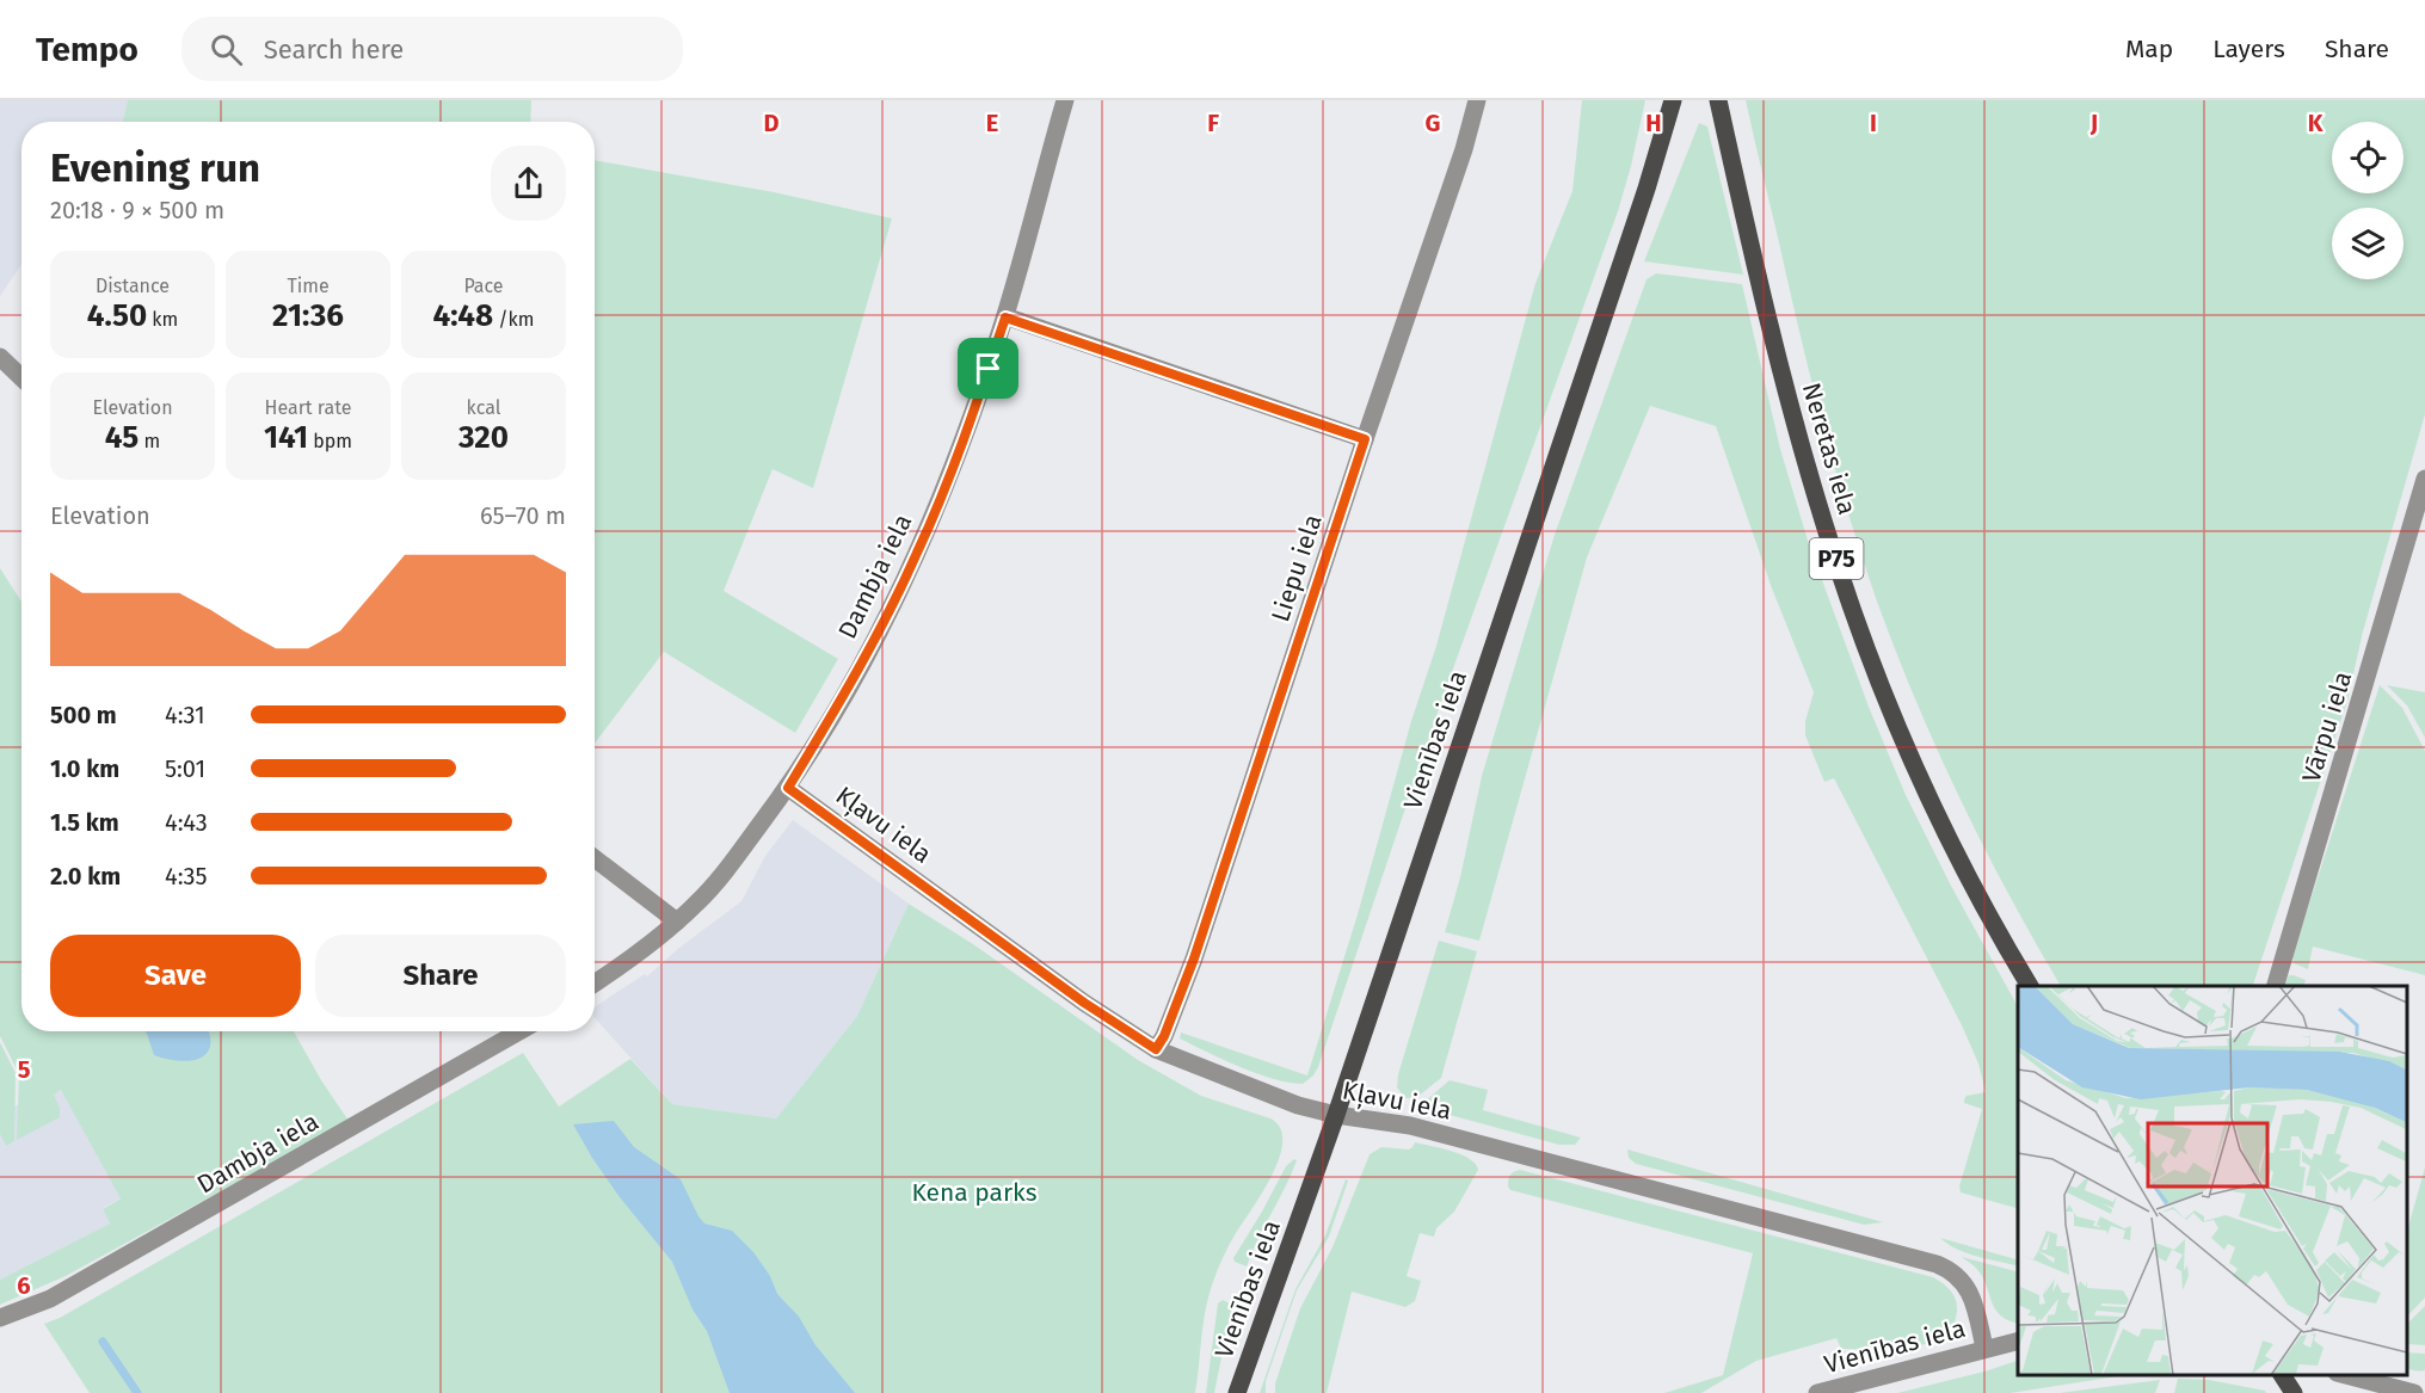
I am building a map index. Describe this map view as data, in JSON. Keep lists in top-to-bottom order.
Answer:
{
  "streets": {
    "main road": ["Neretas iela", "P75", "Vienības iela"],
    "street": [
      "Liepu iela",
      "Dambja iela",
      "Vārpu iela",
      "Kļavu iela"
    ]
  },
  "crossings": [
    ["Liepu iela", "Kļavu iela"],
    ["Dambja iela", "Kļavu iela"],
    ["Vienības iela", "Kļavu iela"]
  ],
  "parks": ["Kena parks"],
  "page": {
    "header": "Tempo",
    "search": "Search here",
    "nav": ["Map", "Layers", "Share"],
    "heading": ["Evening run", "20:18 · 9 × 500 m"],
    "stats": [
      ["Distance", "4.50 km"],
      ["Time", "21:36"],
      ["Pace", "4:48 /km"],
      ["Elevation", "45 m"],
      ["Heart rate", "141 bpm"],
      ["kcal", "320"]
    ],
    "chart": ["Elevation", "65–70 m"],
    "list": [
      {
        "name": "500 m",
        "note": "4:31"
      },
      {
        "name": "1.0 km",
        "note": "5:01"
      },
      {
        "name": "1.5 km",
        "note": "4:43"
      },
      {
        "name": "2.0 km",
        "note": "4:35"
      }
    ],
    "buttons": ["Save", "Share"]
  },
  "grid": {
    "columns": [
      "D",
      "E",
      "F",
      "G",
      "H",
      "I",
      "J",
      "K"
    ],
    "rows": ["5", "6"]
  }
}
